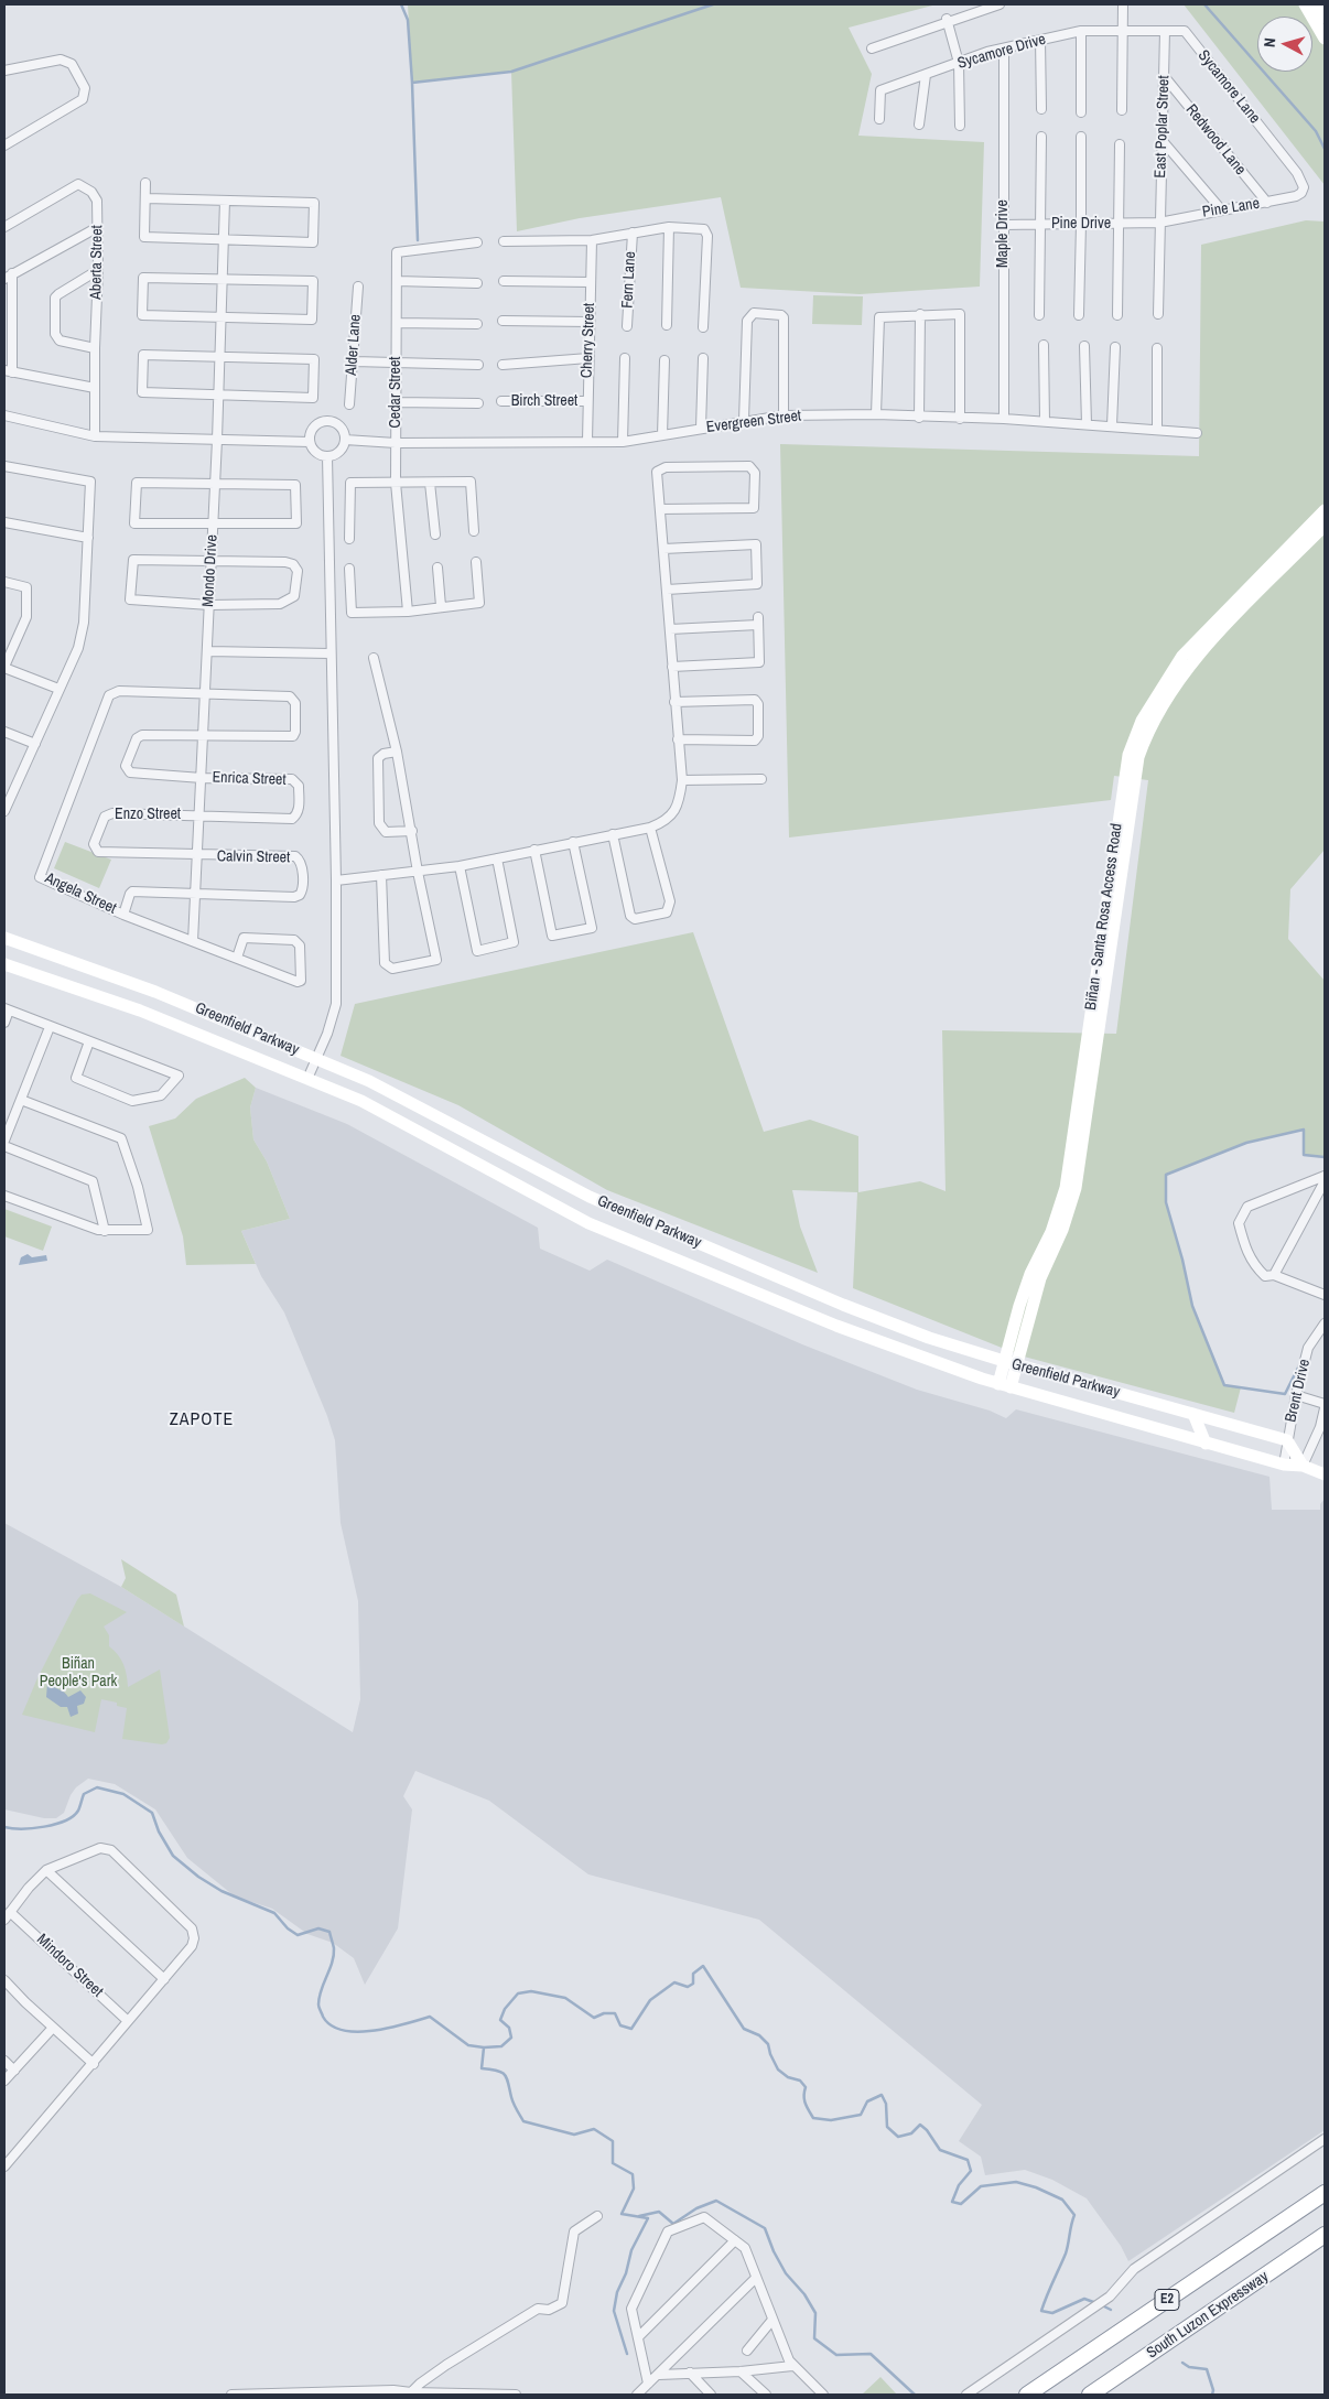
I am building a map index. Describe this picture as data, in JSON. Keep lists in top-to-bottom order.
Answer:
{
  "streets": {
    "highway": ["E2", "South Luzon Expressway"],
    "main road": ["Biñan - Santa Rosa Access Road", "Greenfield Parkway"],
    "street": [
      "Sycamore Drive",
      "Sycamore Lane",
      "East Poplar Street",
      "Redwood Lane",
      "Pine Lane",
      "Pine Drive",
      "Maple Drive",
      "Aberta Street",
      "Fern Lane",
      "Cherry Street",
      "Alder Lane",
      "Cedar Street",
      "Birch Street",
      "Evergreen Street",
      "Mondo Drive",
      "Enrica Street",
      "Enzo Street",
      "Calvin Street",
      "Angela Street",
      "Brent Drive",
      "Mindoro Street"
    ]
  },
  "crossings": [
    ["Sycamore Drive", "Sycamore Lane"],
    ["Sycamore Drive", "Maple Drive"],
    ["Sycamore Lane", "East Poplar Street"],
    ["Sycamore Lane", "Pine Lane"],
    ["East Poplar Street", "Redwood Lane"],
    ["East Poplar Street", "Pine Lane"],
    ["East Poplar Street", "Pine Drive"],
    ["Redwood Lane", "Pine Lane"],
    ["Pine Lane", "Pine Drive"],
    ["Pine Drive", "Maple Drive"],
    ["Maple Drive", "Evergreen Street"],
    ["Cherry Street", "Birch Street"],
    ["Cherry Street", "Evergreen Street"],
    ["Cedar Street", "Evergreen Street"],
    ["Mondo Drive", "Enrica Street"],
    ["Mondo Drive", "Enzo Street"],
    ["Mondo Drive", "Calvin Street"],
    ["Mondo Drive", "Angela Street"],
    ["Enrica Street", "Enzo Street"],
    ["Enzo Street", "Calvin Street"],
    ["Calvin Street", "Angela Street"],
    ["Biñan - Santa Rosa Access Road", "Greenfield Parkway"],
    ["Greenfield Parkway", "Brent Drive"]
  ],
  "districts": ["ZAPOTE"],
  "parks": ["Biñan People's Park"],
  "north": "left"
}
